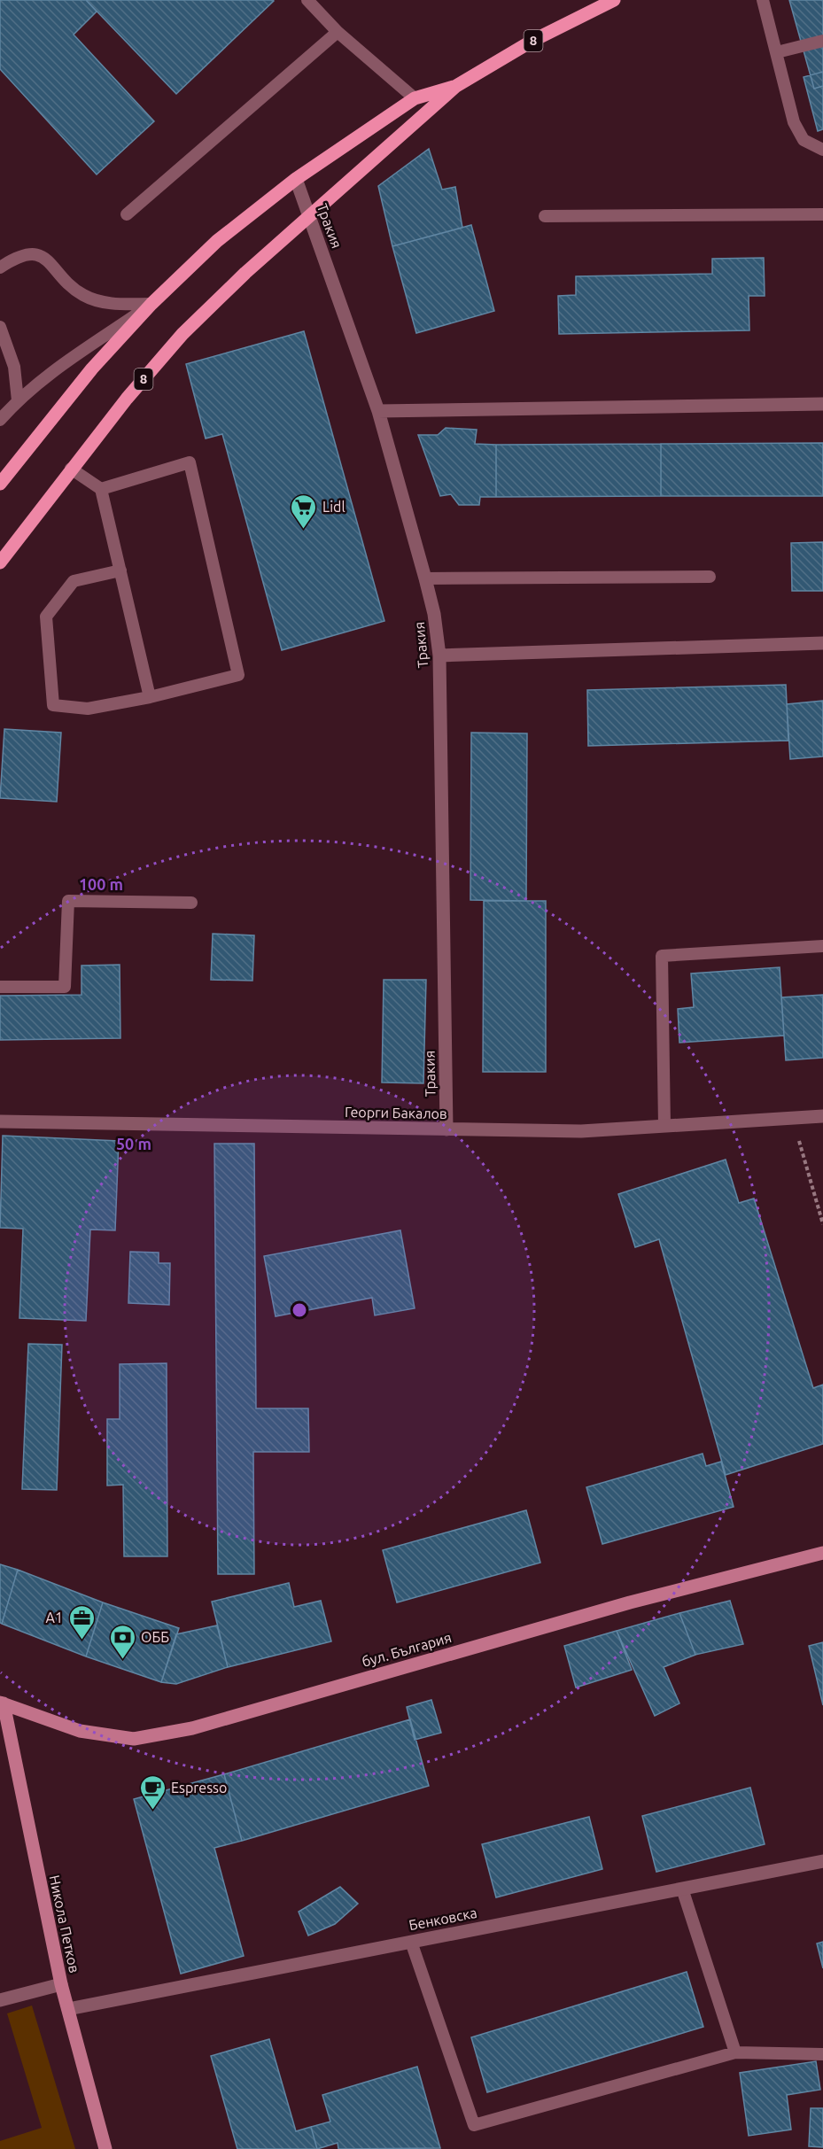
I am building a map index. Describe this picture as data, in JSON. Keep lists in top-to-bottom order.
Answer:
{
  "streets": {
    "main road": ["8"],
    "street": [
      "Тракия",
      "Георги Бакалов",
      "бул. България",
      "Бенковска",
      "Никола Петков"
    ]
  },
  "crossings": [
    ["8", "Тракия"],
    ["Тракия", "Георги Бакалов"],
    ["бул. България", "Никола Петков"],
    ["Бенковска", "Никола Петков"]
  ],
  "places": {
    "supermarket": ["Lidl"],
    "office": ["A1"],
    "bank": ["ОББ"],
    "cafe": ["Espresso"]
  },
  "rings": ["100 m", "50 m"]
}
